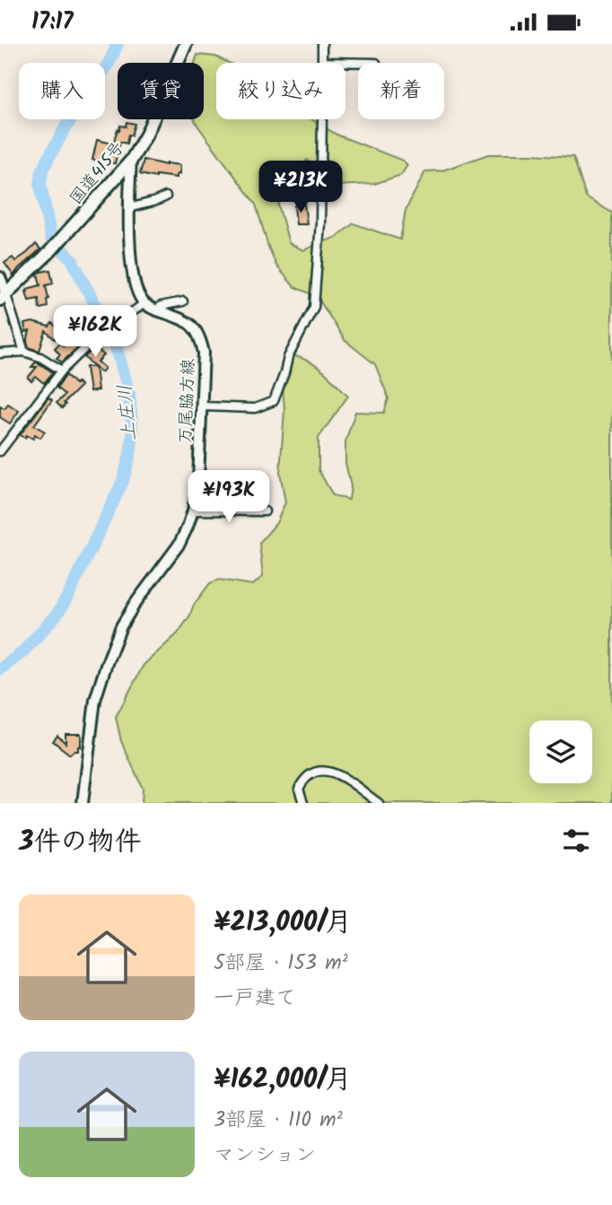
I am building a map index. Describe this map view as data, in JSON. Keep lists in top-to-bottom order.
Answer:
{
  "streets": {
    "highway": ["国道415号"],
    "main road": ["万尾脇方線"]
  },
  "water": ["上庄川"],
  "page": {
    "status": "17:17",
    "chip": [
      "購入",
      "賃貸",
      "絞り込み",
      "新着"
    ],
    "price": ["¥213K", "¥162K", "¥193K"],
    "heading": "3件の物件",
    "list": [
      {
        "name": "¥213,000/月",
        "note": "5部屋 · 153 m² · 一戸建て"
      },
      {
        "name": "¥162,000/月",
        "note": "3部屋 · 110 m² · マンション"
      }
    ]
  }
}
